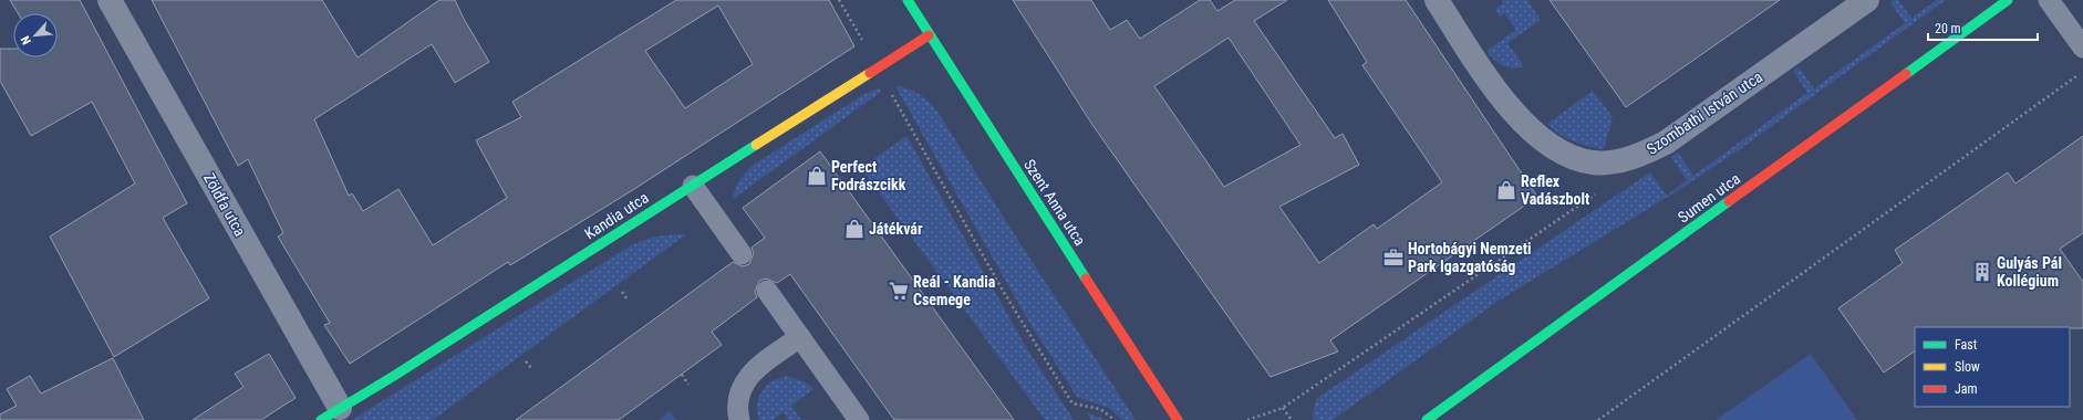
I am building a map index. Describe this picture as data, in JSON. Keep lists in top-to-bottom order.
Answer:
{
  "streets": {
    "street": [
      "Szombathi István utca",
      "Sumen utca",
      "Szent Anna utca",
      "Zöldfa utca",
      "Kandia utca"
    ]
  },
  "crossings": [
    ["Szent Anna utca", "Kandia utca"],
    ["Zöldfa utca", "Kandia utca"]
  ],
  "places": {
    "shop": ["Perfect Fodrászcikk", "Reflex Vadászbolt", "Játékvár"],
    "office": ["Hortobágyi Nemzeti Park Igazgatóság"],
    "building": ["Gulyás Pál Kollégium"],
    "supermarket": ["Reál - Kandia Csemege"]
  },
  "legend": ["Fast", "Slow", "Jam"],
  "scale_bar": "20 m",
  "north": "bottom left"
}
